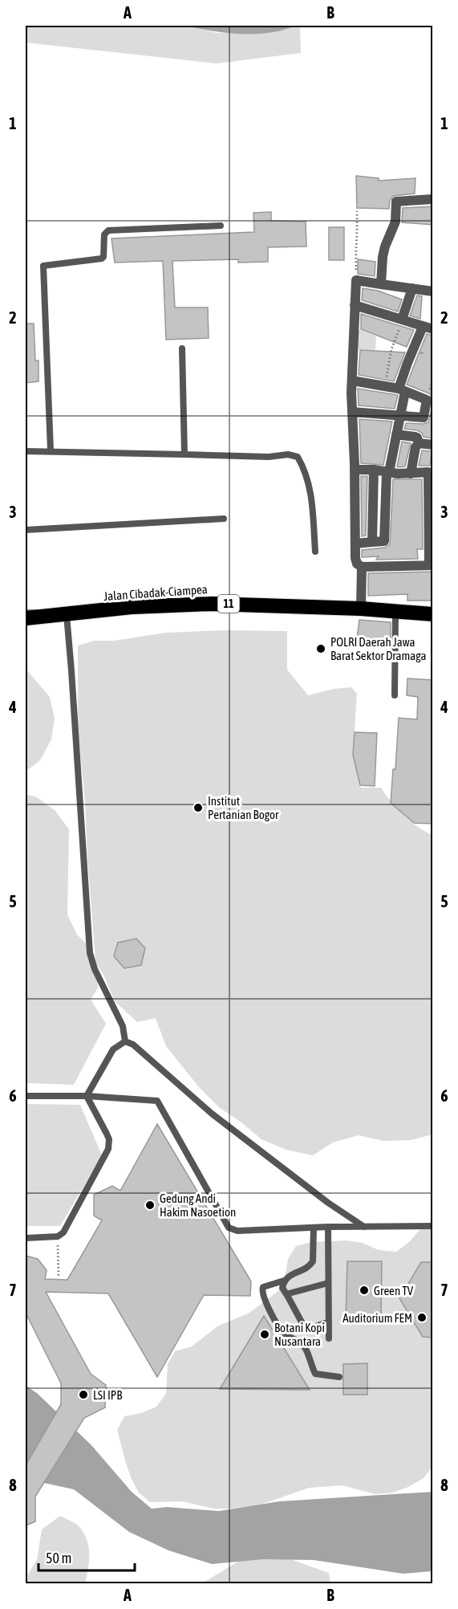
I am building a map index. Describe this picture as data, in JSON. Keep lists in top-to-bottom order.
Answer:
{
  "streets": {
    "highway": ["Jalan Cibadak-Ciampea", "11"]
  },
  "places": [
    "POLRI Daerah Jawa Barat Sektor Dramaga",
    "Institut Pertanian Bogor",
    "Gedung Andi Hakim Nasoetion",
    "Green TV",
    "Auditorium FEM",
    "Botani Kopi Nusantara",
    "LSI IPB"
  ],
  "scale_bar": "50 m",
  "grid": {
    "columns": ["A", "B"],
    "rows": [
      "1",
      "2",
      "3",
      "4",
      "5",
      "6",
      "7",
      "8"
    ]
  }
}
